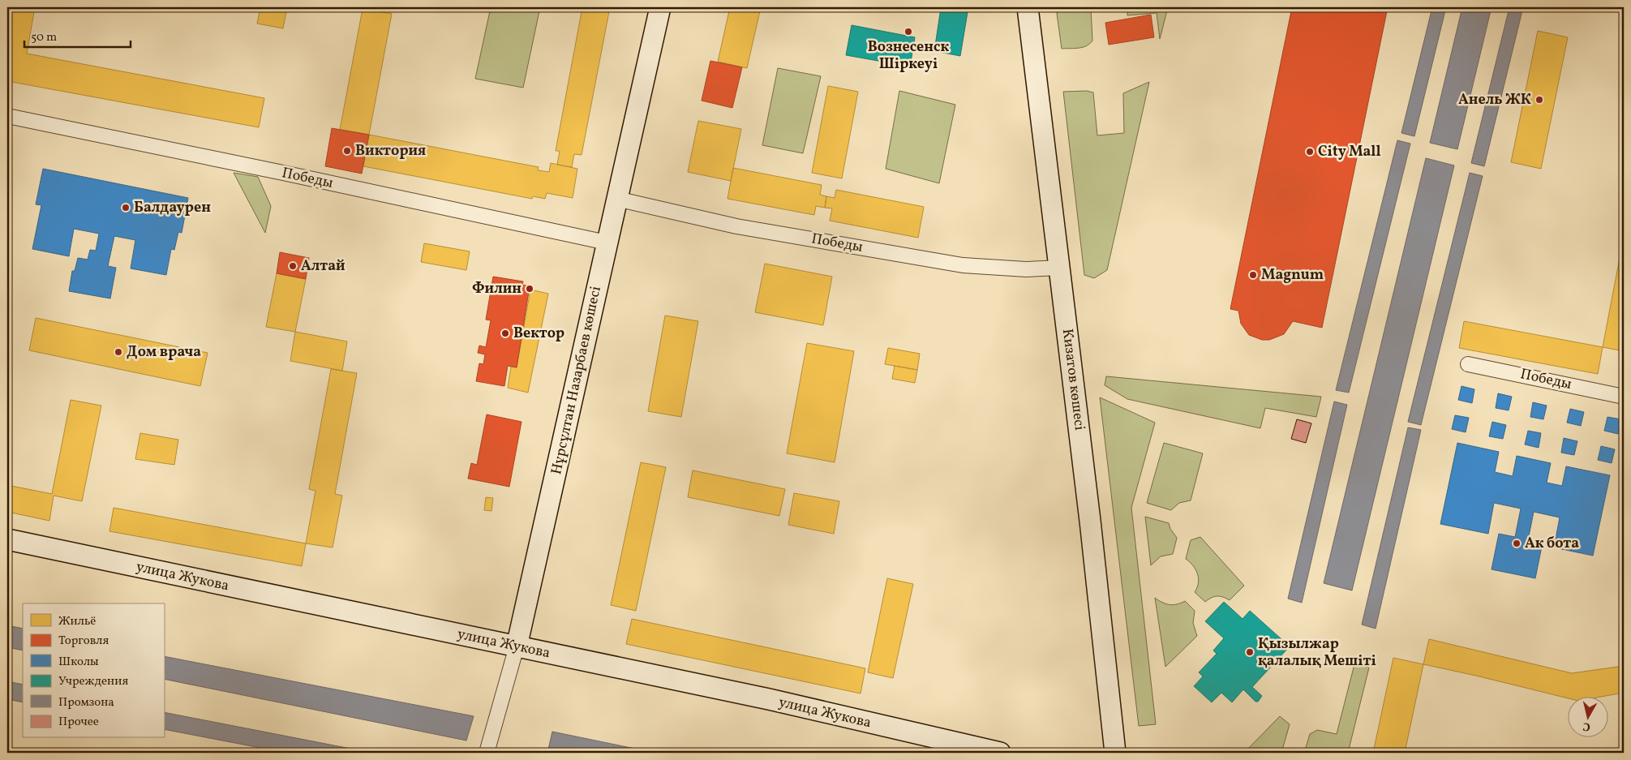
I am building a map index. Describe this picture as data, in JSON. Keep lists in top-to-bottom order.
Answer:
{
  "streets": {
    "main road": ["Кизатов көшесі", "Нұрсұлтан Назарбаев көшесі", "улица Жукова"],
    "street": ["Победы"]
  },
  "crossings": [
    ["Победы", "Кизатов көшесі"],
    ["Победы", "Нұрсұлтан Назарбаев көшесі"],
    ["Нұрсұлтан Назарбаев көшесі", "улица Жукова"]
  ],
  "places": [
    "Вознесенск Шіркеуі",
    "Анель ЖК",
    "Виктория",
    "City Mall",
    "Балдаурен",
    "Алтай",
    "Magnum",
    "Филин",
    "Вектор",
    "Дом врача",
    "Ак бота",
    "Қызылжар қалалық Мешіті"
  ],
  "legend": [
    "Жильё",
    "Торговля",
    "Школы",
    "Учреждения",
    "Промзона",
    "Прочее"
  ],
  "scale_bar": "50 m",
  "north": "bottom"
}
